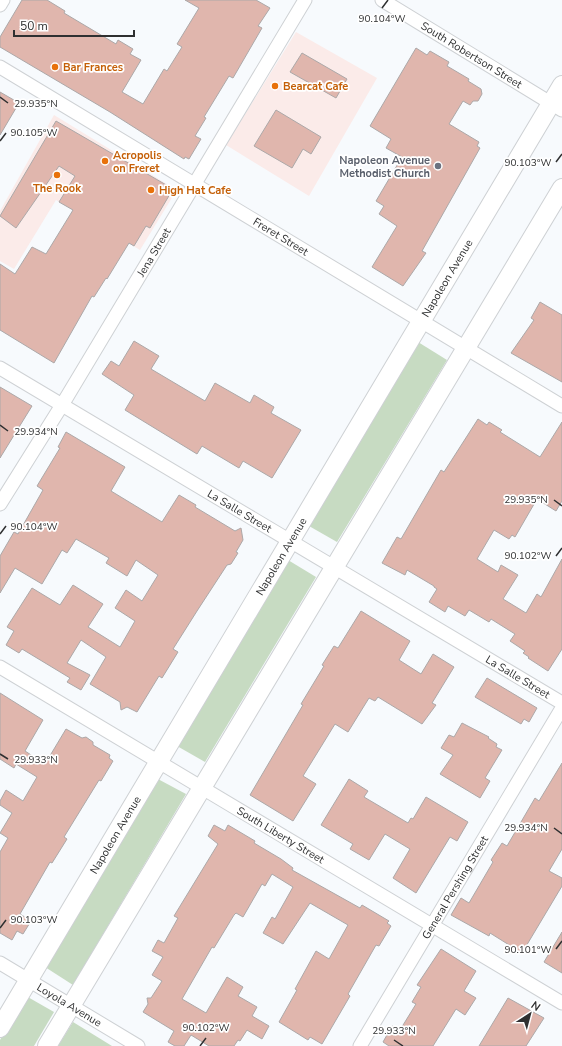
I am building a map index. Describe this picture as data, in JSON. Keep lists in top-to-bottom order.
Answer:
{
  "streets": {
    "main road": ["Napoleon Avenue"],
    "street": [
      "South Robertson Street",
      "Freret Street",
      "Jena Street",
      "La Salle Street",
      "South Liberty Street",
      "General Pershing Street",
      "Loyola Avenue"
    ]
  },
  "crossings": [
    ["South Robertson Street", "Napoleon Avenue"],
    ["Freret Street", "Jena Street"],
    ["Freret Street", "Napoleon Avenue"],
    ["Jena Street", "La Salle Street"],
    ["Napoleon Avenue", "La Salle Street"],
    ["Napoleon Avenue", "South Liberty Street"],
    ["Napoleon Avenue", "Loyola Avenue"],
    ["South Liberty Street", "General Pershing Street"]
  ],
  "places": [
    "Bar Frances",
    "Bearcat Cafe",
    "Acropolis on Freret",
    "Napoleon Avenue Methodist Church",
    "The Rook",
    "High Hat Cafe"
  ],
  "scale_bar": "50 m",
  "north": "top right",
  "coordinates": [
    "90.104°W",
    "29.935°N",
    "90.105°W",
    "90.103°W",
    "29.934°N",
    "90.102°W",
    "29.933°N",
    "90.101°W"
  ]
}
